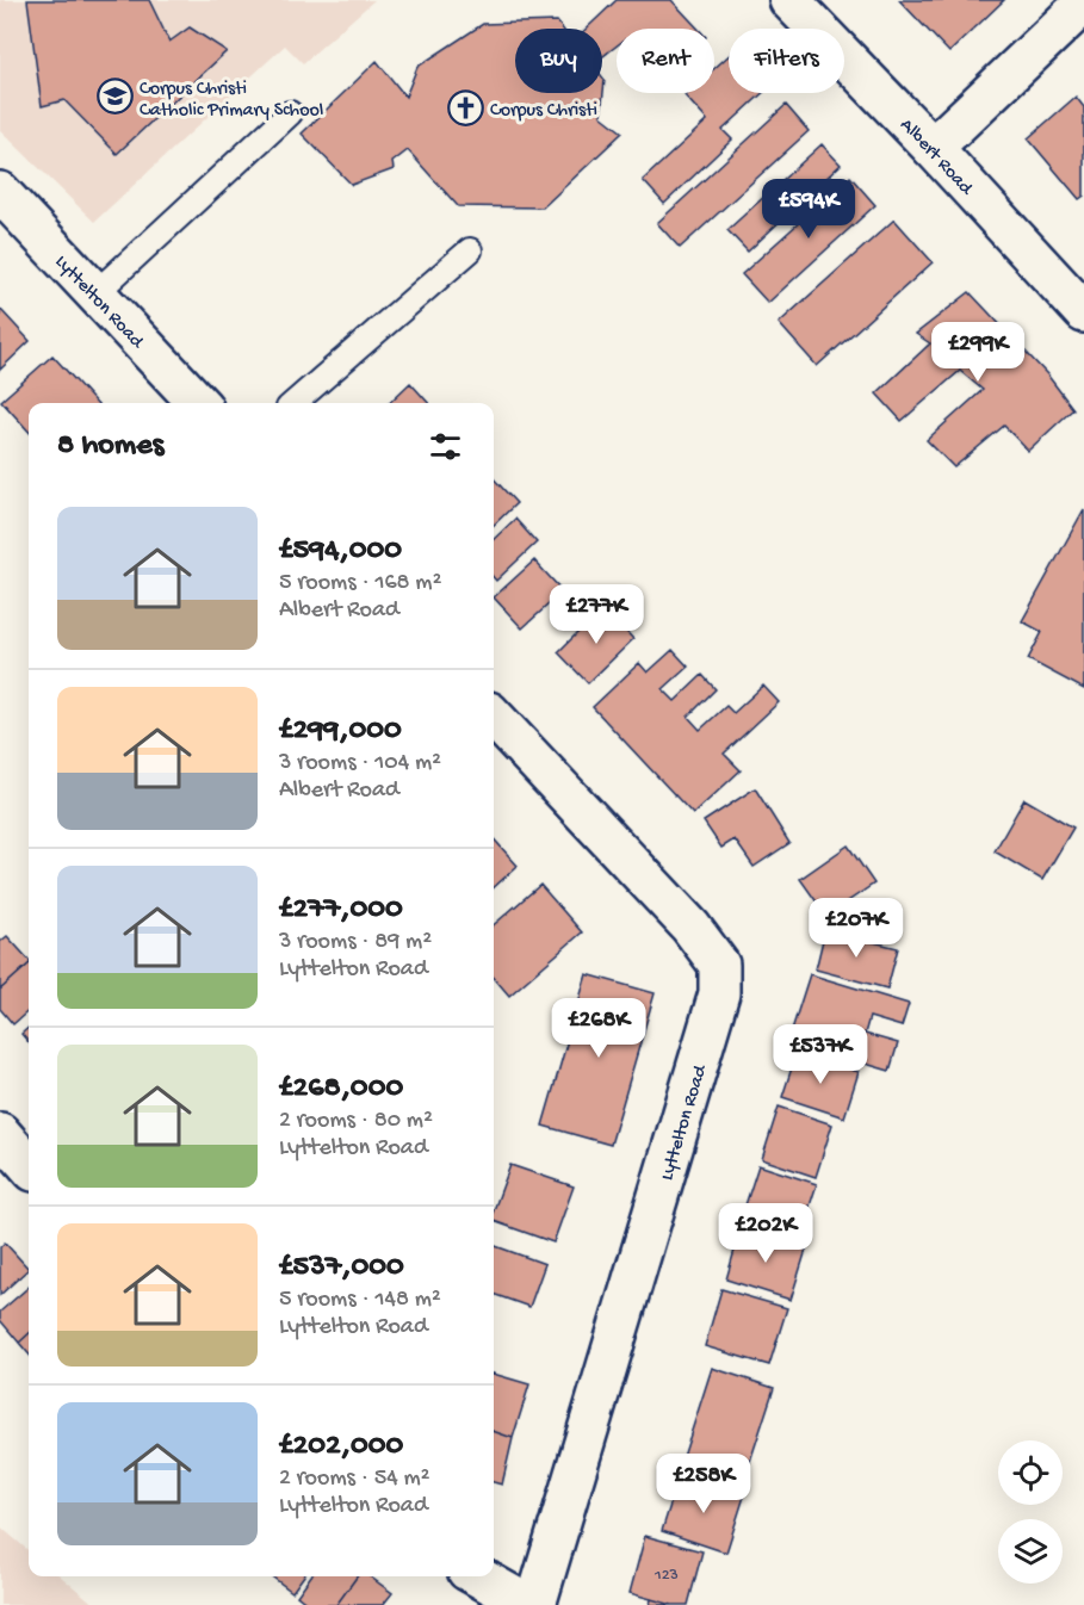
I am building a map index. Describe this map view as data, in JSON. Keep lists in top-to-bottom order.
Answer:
{
  "streets": {
    "street": ["Albert Road", "Lyttelton Road"]
  },
  "places": {
    "school or university": ["Corpus Christi Catholic Primary School"],
    "church": ["Corpus Christi"]
  },
  "house_numbers": ["123"],
  "page": {
    "chip": ["Buy", "Rent", "Filters"],
    "price": [
      "£594K",
      "£299K",
      "£277K",
      "£207K",
      "£268K",
      "£537K",
      "£202K",
      "£258K"
    ],
    "heading": "8 homes",
    "list": [
      {
        "name": "£594,000",
        "note": "5 rooms · 168 m² · Albert Road"
      },
      {
        "name": "£299,000",
        "note": "3 rooms · 104 m² · Albert Road"
      },
      {
        "name": "£277,000",
        "note": "3 rooms · 89 m² · Lyttelton Road"
      },
      {
        "name": "£268,000",
        "note": "2 rooms · 80 m² · Lyttelton Road"
      },
      {
        "name": "£537,000",
        "note": "5 rooms · 148 m² · Lyttelton Road"
      },
      {
        "name": "£202,000",
        "note": "2 rooms · 54 m² · Lyttelton Road"
      }
    ]
  }
}
